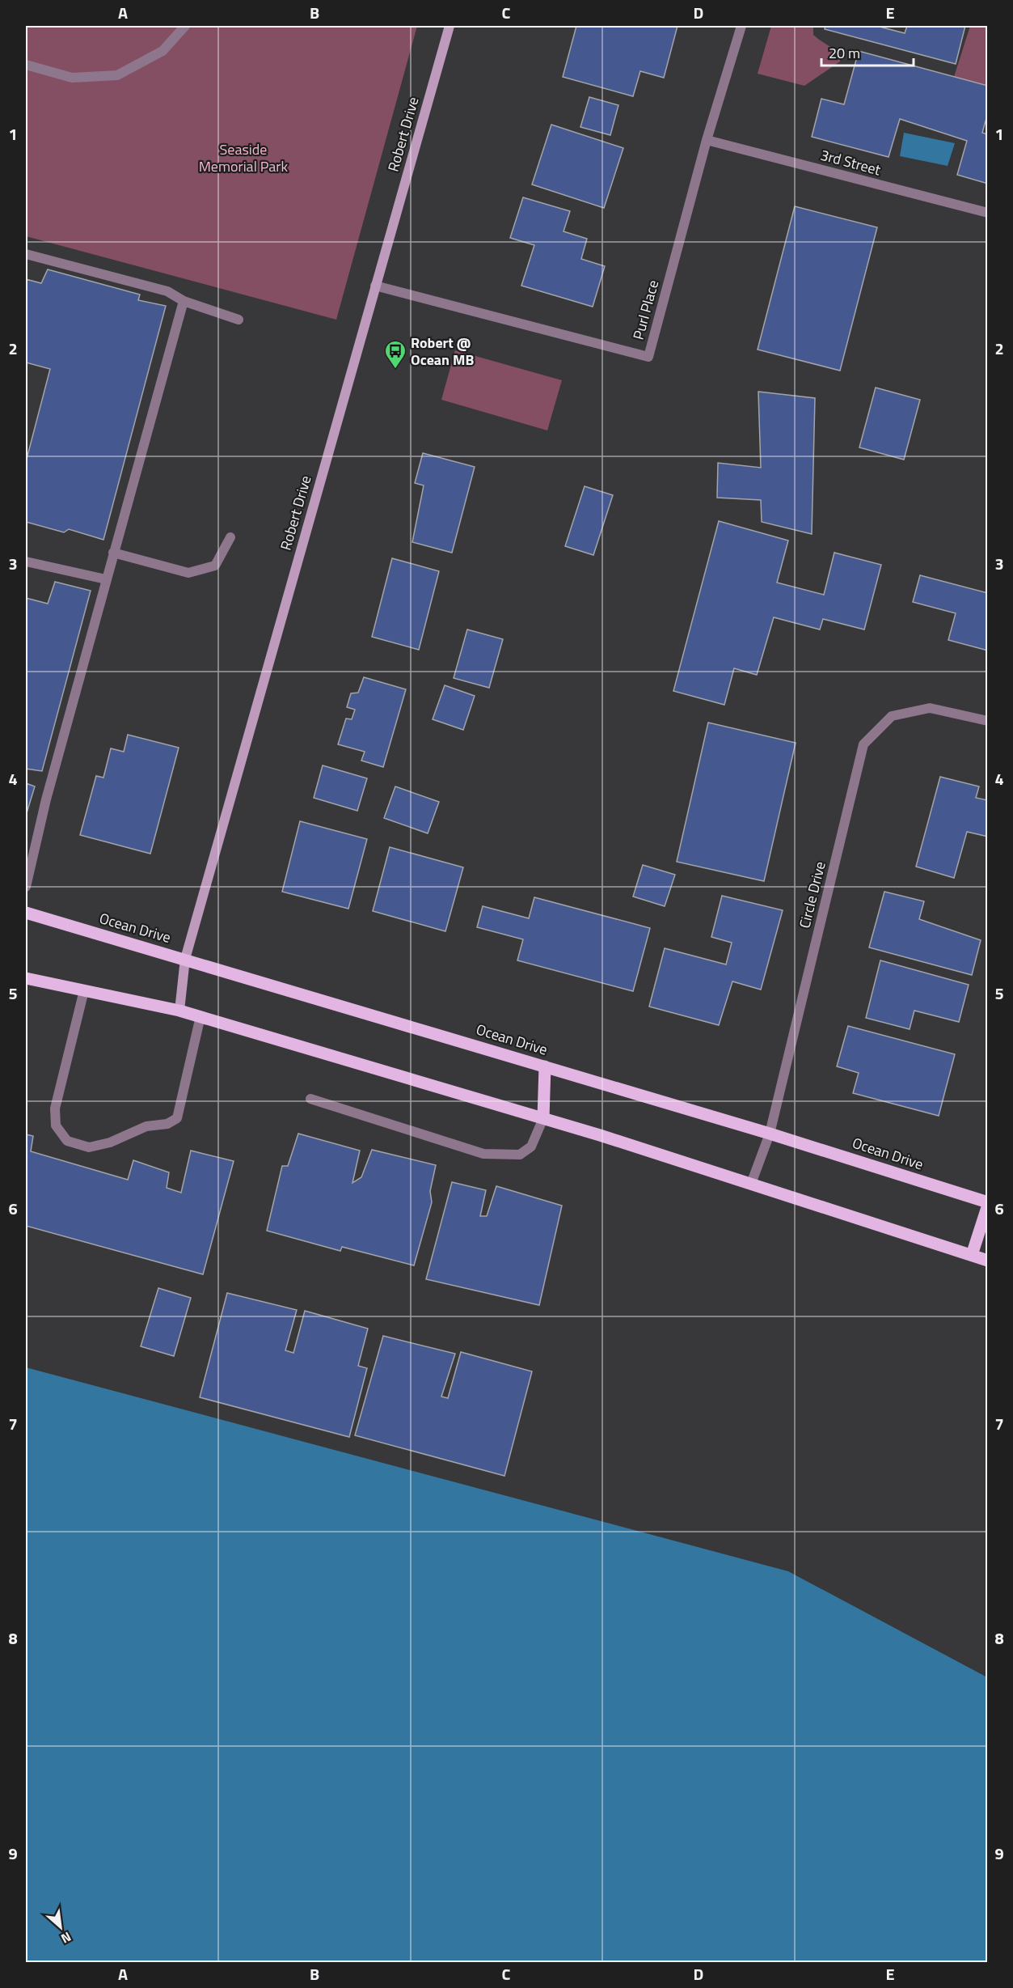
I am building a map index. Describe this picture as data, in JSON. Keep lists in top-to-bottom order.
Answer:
{
  "streets": {
    "main road": ["Ocean Drive"],
    "street": [
      "Robert Drive",
      "3rd Street",
      "Purl Place",
      "Circle Drive"
    ]
  },
  "crossings": [
    ["Robert Drive", "Purl Place"],
    ["Robert Drive", "Ocean Drive"],
    ["3rd Street", "Purl Place"],
    ["Circle Drive", "Ocean Drive"]
  ],
  "parks": ["Seaside Memorial Park"],
  "places": {
    "bus stop": ["Robert @ Ocean MB"]
  },
  "scale_bar": "20 m",
  "north": "bottom right",
  "grid": {
    "columns": [
      "A",
      "B",
      "C",
      "D",
      "E"
    ],
    "rows": [
      "1",
      "2",
      "3",
      "4",
      "5",
      "6",
      "7",
      "8",
      "9"
    ]
  }
}
